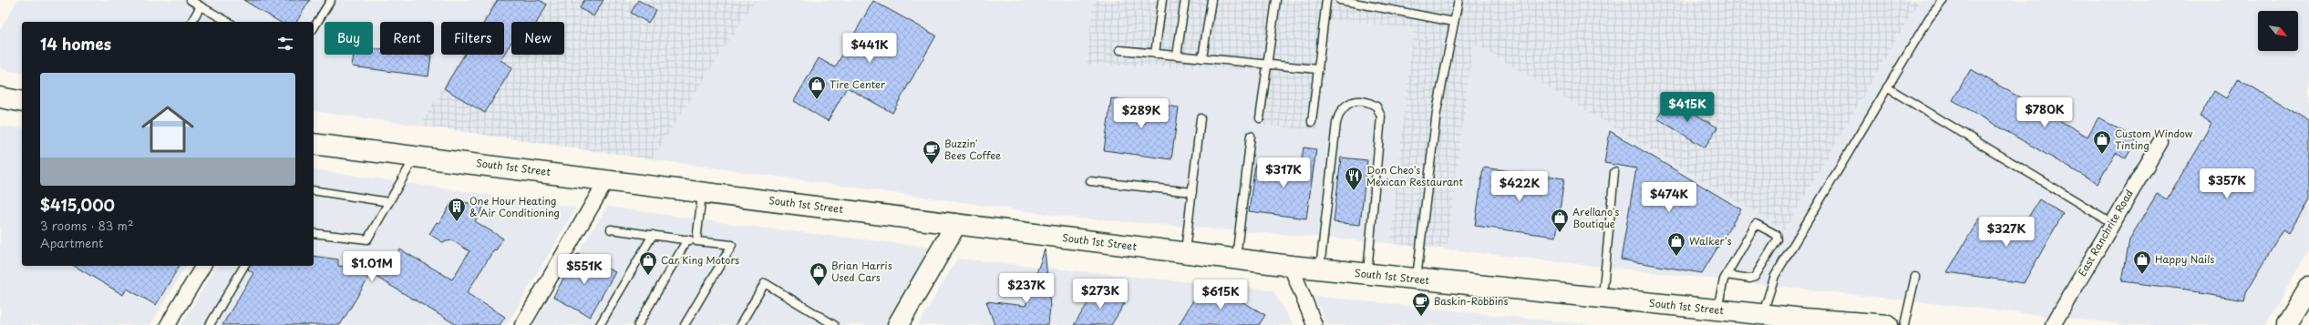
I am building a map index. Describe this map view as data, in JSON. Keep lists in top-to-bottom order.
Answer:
{
  "streets": {
    "main road": ["South 1st Street"],
    "street": ["East Ranchrite Road"]
  },
  "places": {
    "shop": [
      "Tire Center",
      "Custom Window Tinting",
      "Arellano's Boutique",
      "Walker's",
      "Happy Nails",
      "Car King Motors",
      "Brian Harris Used Cars"
    ],
    "cafe": ["Buzzin' Bees Coffee", "Baskin-Robbins"],
    "restaurant": ["Don Cheo's Mexican Restaurant"],
    "building": ["One Hour Heating & Air Conditioning"]
  },
  "north": "bottom right",
  "page": {
    "chip": [
      "Buy",
      "Rent",
      "Filters",
      "New"
    ],
    "heading": "14 homes",
    "price": [
      "$441K",
      "$415K",
      "$780K",
      "$289K",
      "$317K",
      "$357K",
      "$422K",
      "$474K",
      "$327K",
      "$1.01M",
      "$551K",
      "$237K",
      "$273K",
      "$615K"
    ],
    "list": [
      {
        "name": "$415,000",
        "note": "3 rooms · 83 m² · Apartment"
      }
    ]
  }
}
